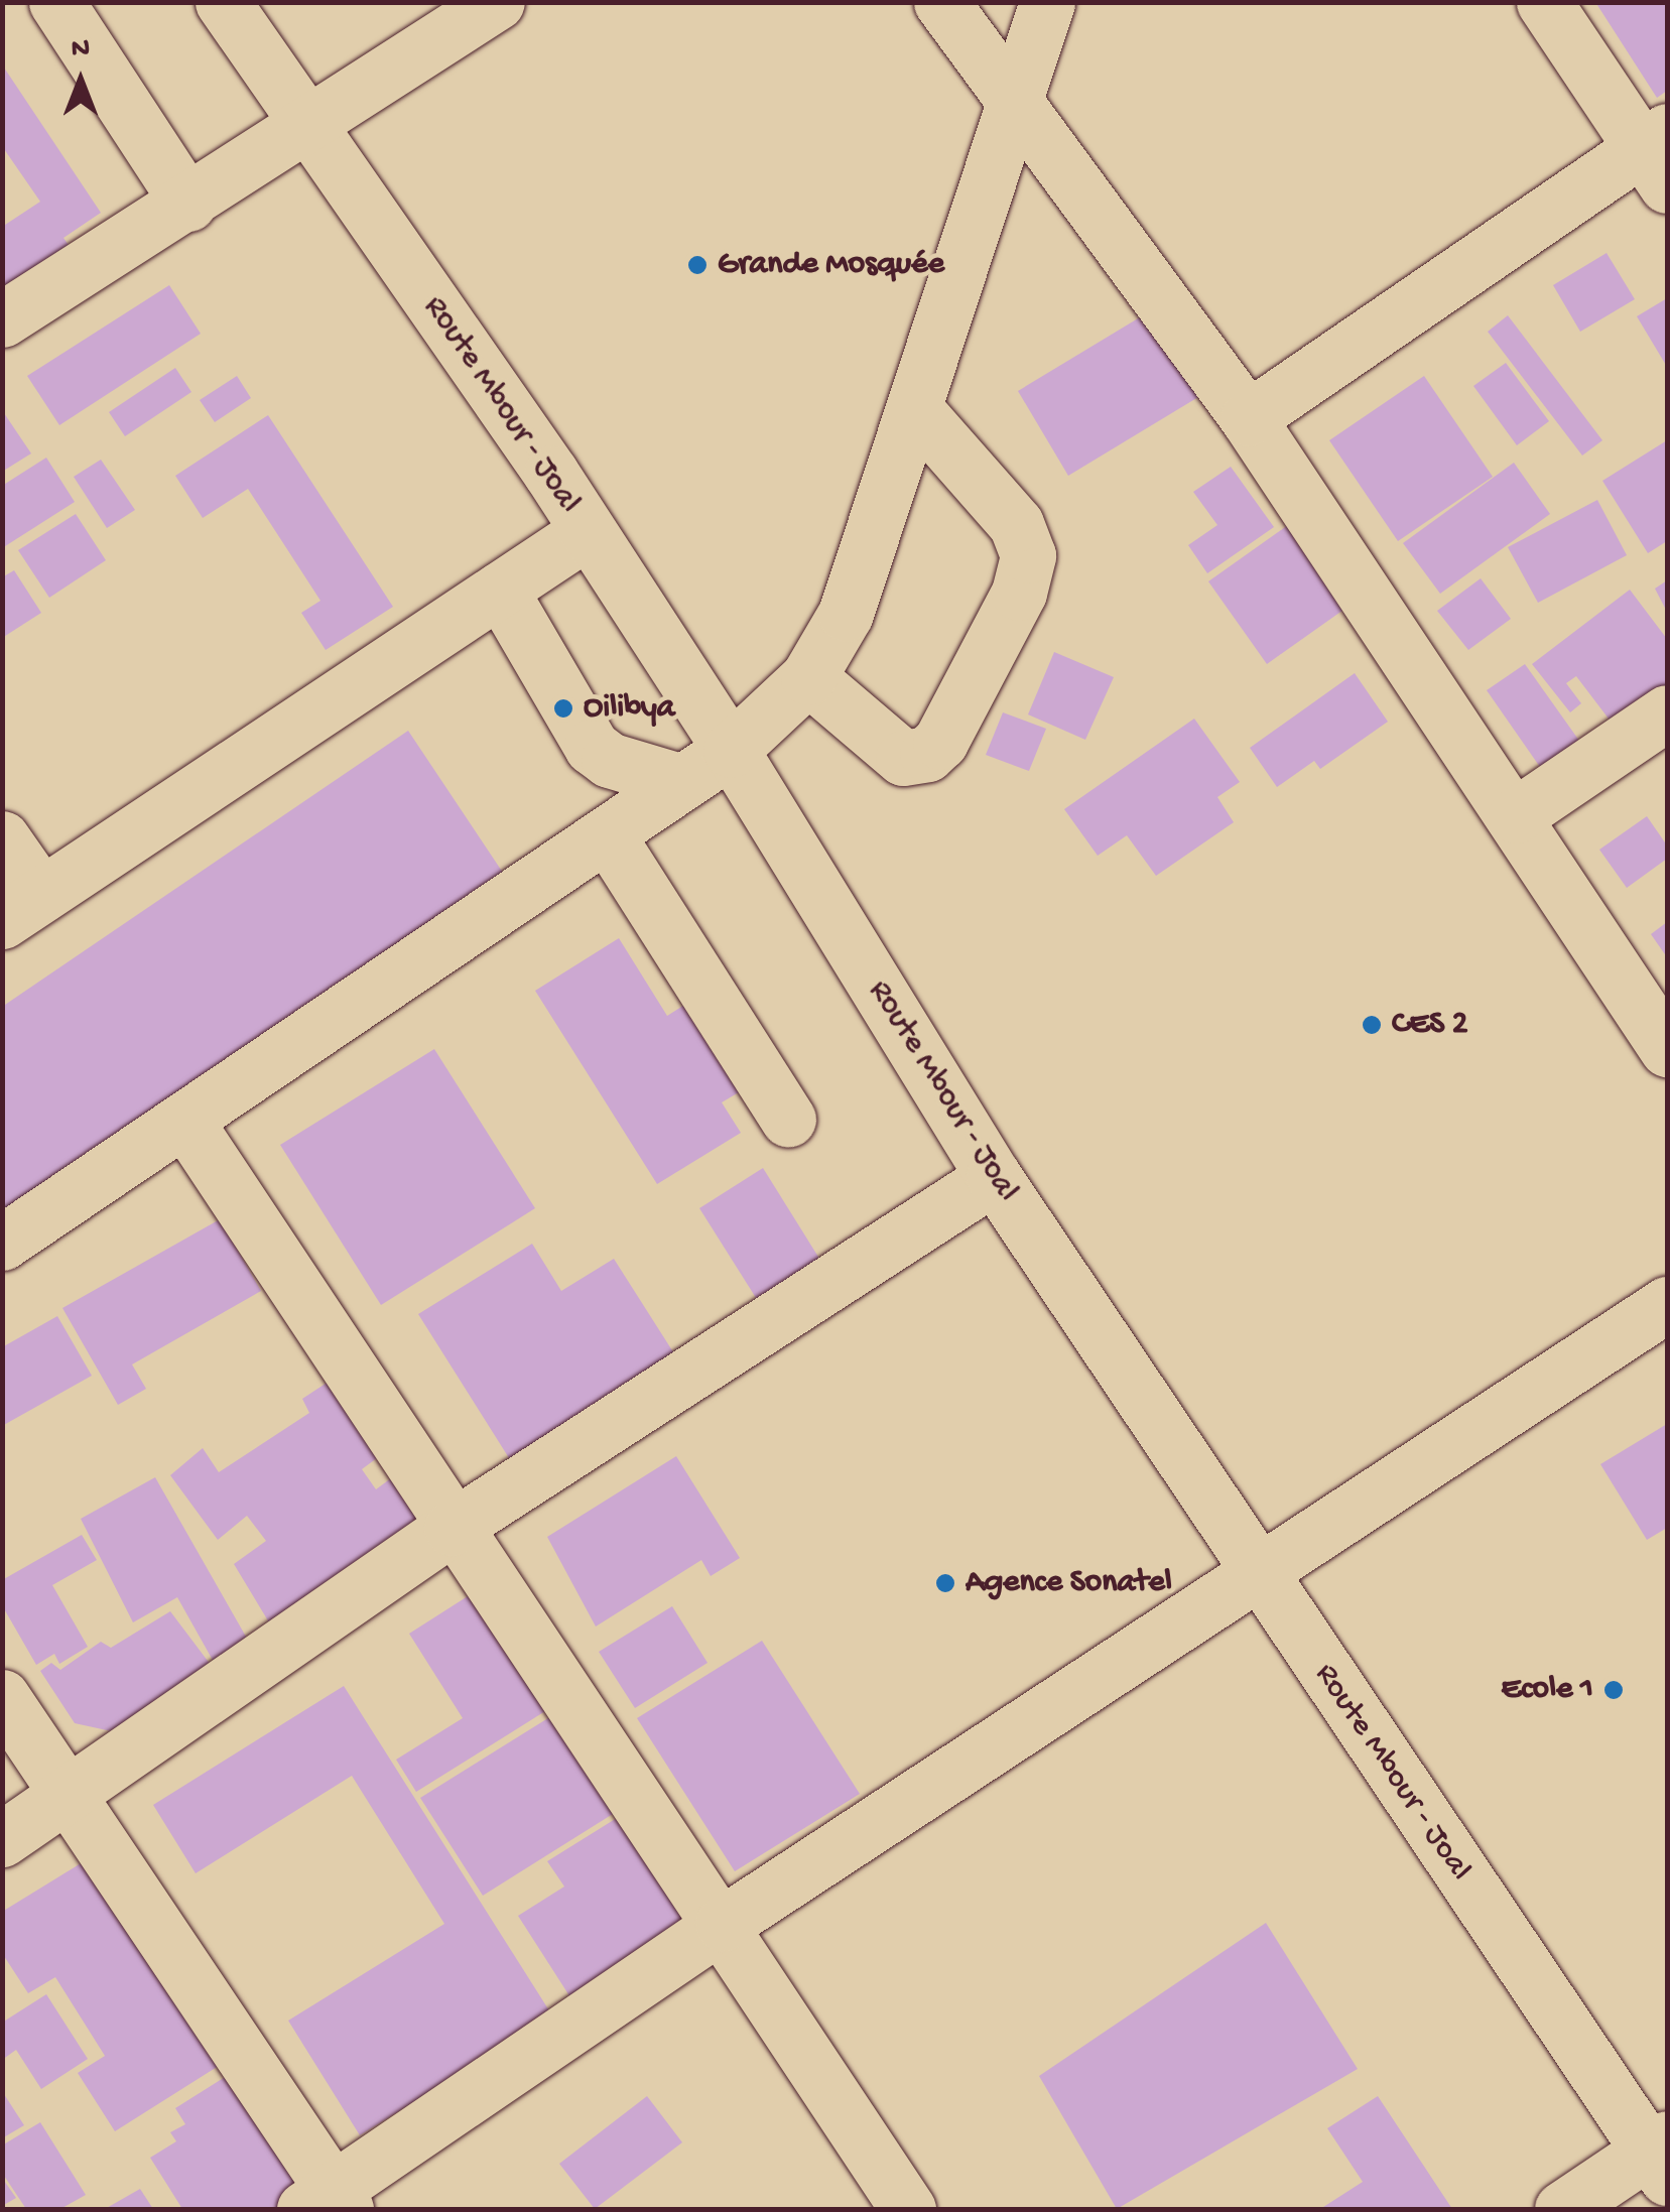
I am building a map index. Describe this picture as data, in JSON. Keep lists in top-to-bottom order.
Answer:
{
  "streets": {
    "street": ["Route Mbour - Joal"]
  },
  "places": [
    "Grande Mosquée",
    "Oilibya",
    "CES 2",
    "Agence Sonatel",
    "Ecole 1"
  ],
  "north": "top"
}
